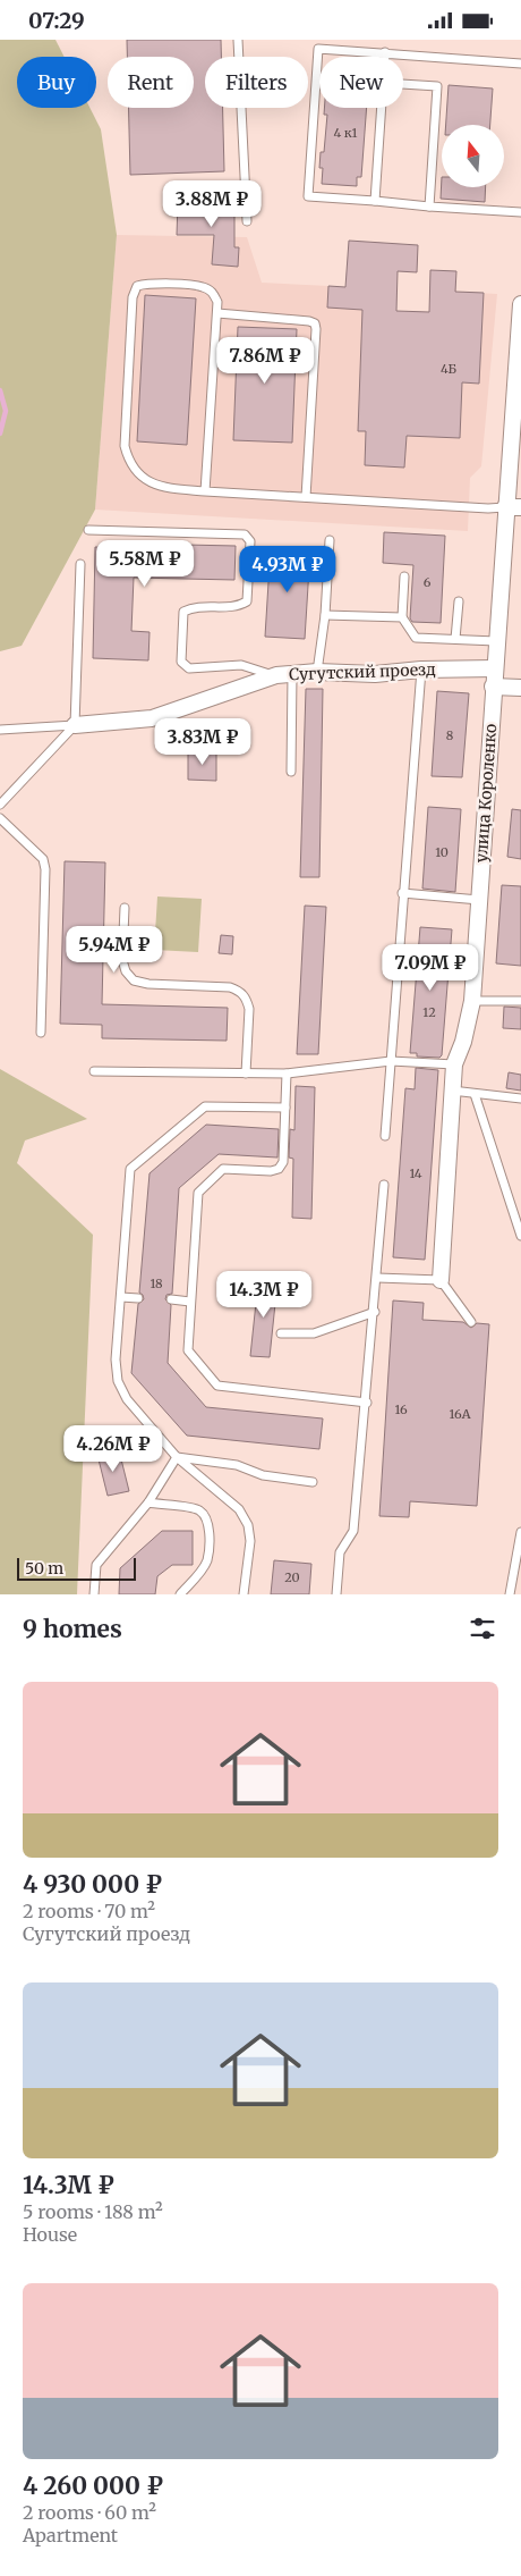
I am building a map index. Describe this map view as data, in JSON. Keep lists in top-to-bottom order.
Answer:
{
  "streets": {
    "street": ["Сугутский проезд", "улица Короленко"]
  },
  "crossings": [
    ["Сугутский проезд", "улица Короленко"]
  ],
  "house_numbers": [
    "4 к1",
    "4Б",
    "6",
    "8",
    "10",
    "12",
    "14",
    "18",
    "16",
    "16А",
    "20"
  ],
  "scale_bar": "50 m",
  "north": "top",
  "page": {
    "status": "07:29",
    "chip": [
      "Buy",
      "Rent",
      "Filters",
      "New"
    ],
    "price": [
      "3.88M ₽",
      "7.86M ₽",
      "5.58M ₽",
      "4.93M ₽",
      "3.83M ₽",
      "5.94M ₽",
      "7.09M ₽",
      "14.3M ₽",
      "4.26M ₽"
    ],
    "scale": "50 m",
    "heading": "9 homes",
    "list": [
      {
        "name": "4 930 000 ₽",
        "note": "2 rooms · 70 m² · Сугутский проезд"
      },
      {
        "name": "14.3M ₽",
        "note": "5 rooms · 188 m² · House"
      },
      {
        "name": "4 260 000 ₽",
        "note": "2 rooms · 60 m² · Apartment"
      }
    ]
  }
}
